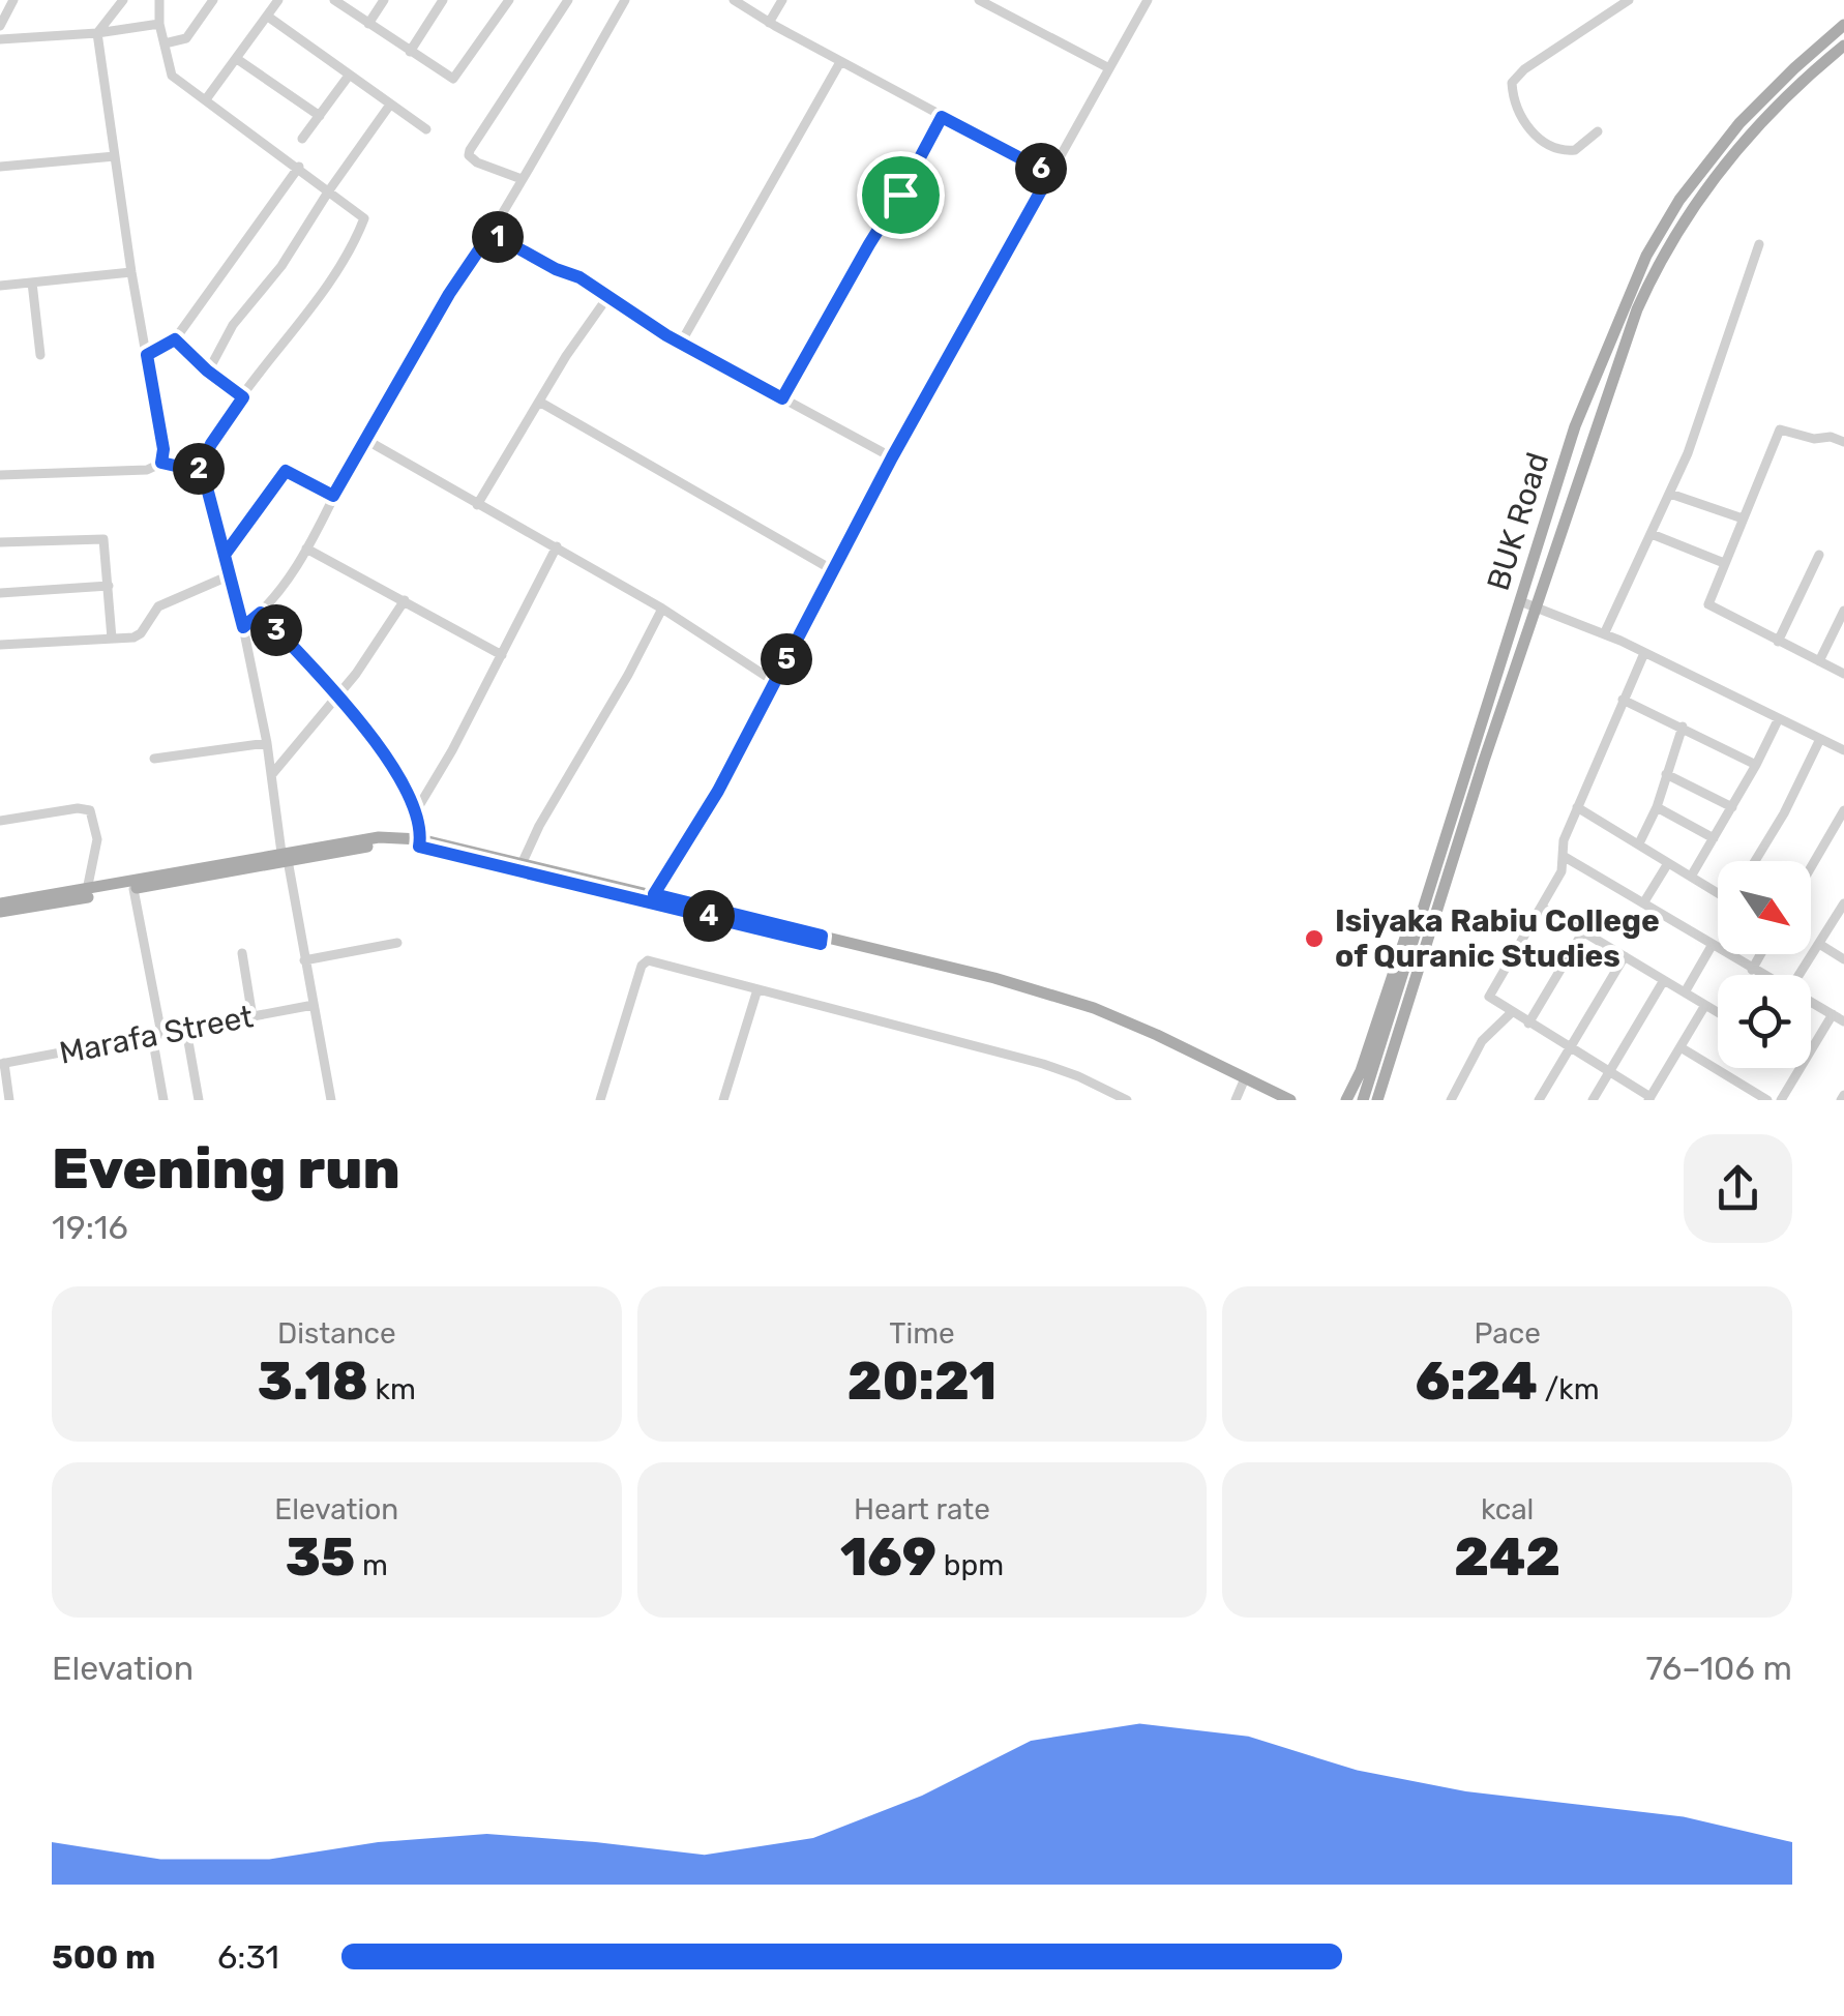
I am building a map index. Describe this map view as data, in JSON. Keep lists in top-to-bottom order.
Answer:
{
  "streets": {
    "main road": ["BUK Road"],
    "street": ["Marafa Street"]
  },
  "places": ["Isiyaka Rabiu College of Quranic Studies"],
  "north": "bottom right",
  "page": {
    "pins": [
      "6",
      "1",
      "2",
      "3",
      "5",
      "4"
    ],
    "heading": ["Evening run", "19:16"],
    "stats": [
      ["Distance", "3.18 km"],
      ["Time", "20:21"],
      ["Pace", "6:24 /km"],
      ["Elevation", "35 m"],
      ["Heart rate", "169 bpm"],
      ["kcal", "242"]
    ],
    "chart": ["Elevation", "76–106 m"],
    "list": [
      {
        "name": "500 m",
        "note": "6:31"
      }
    ]
  }
}
